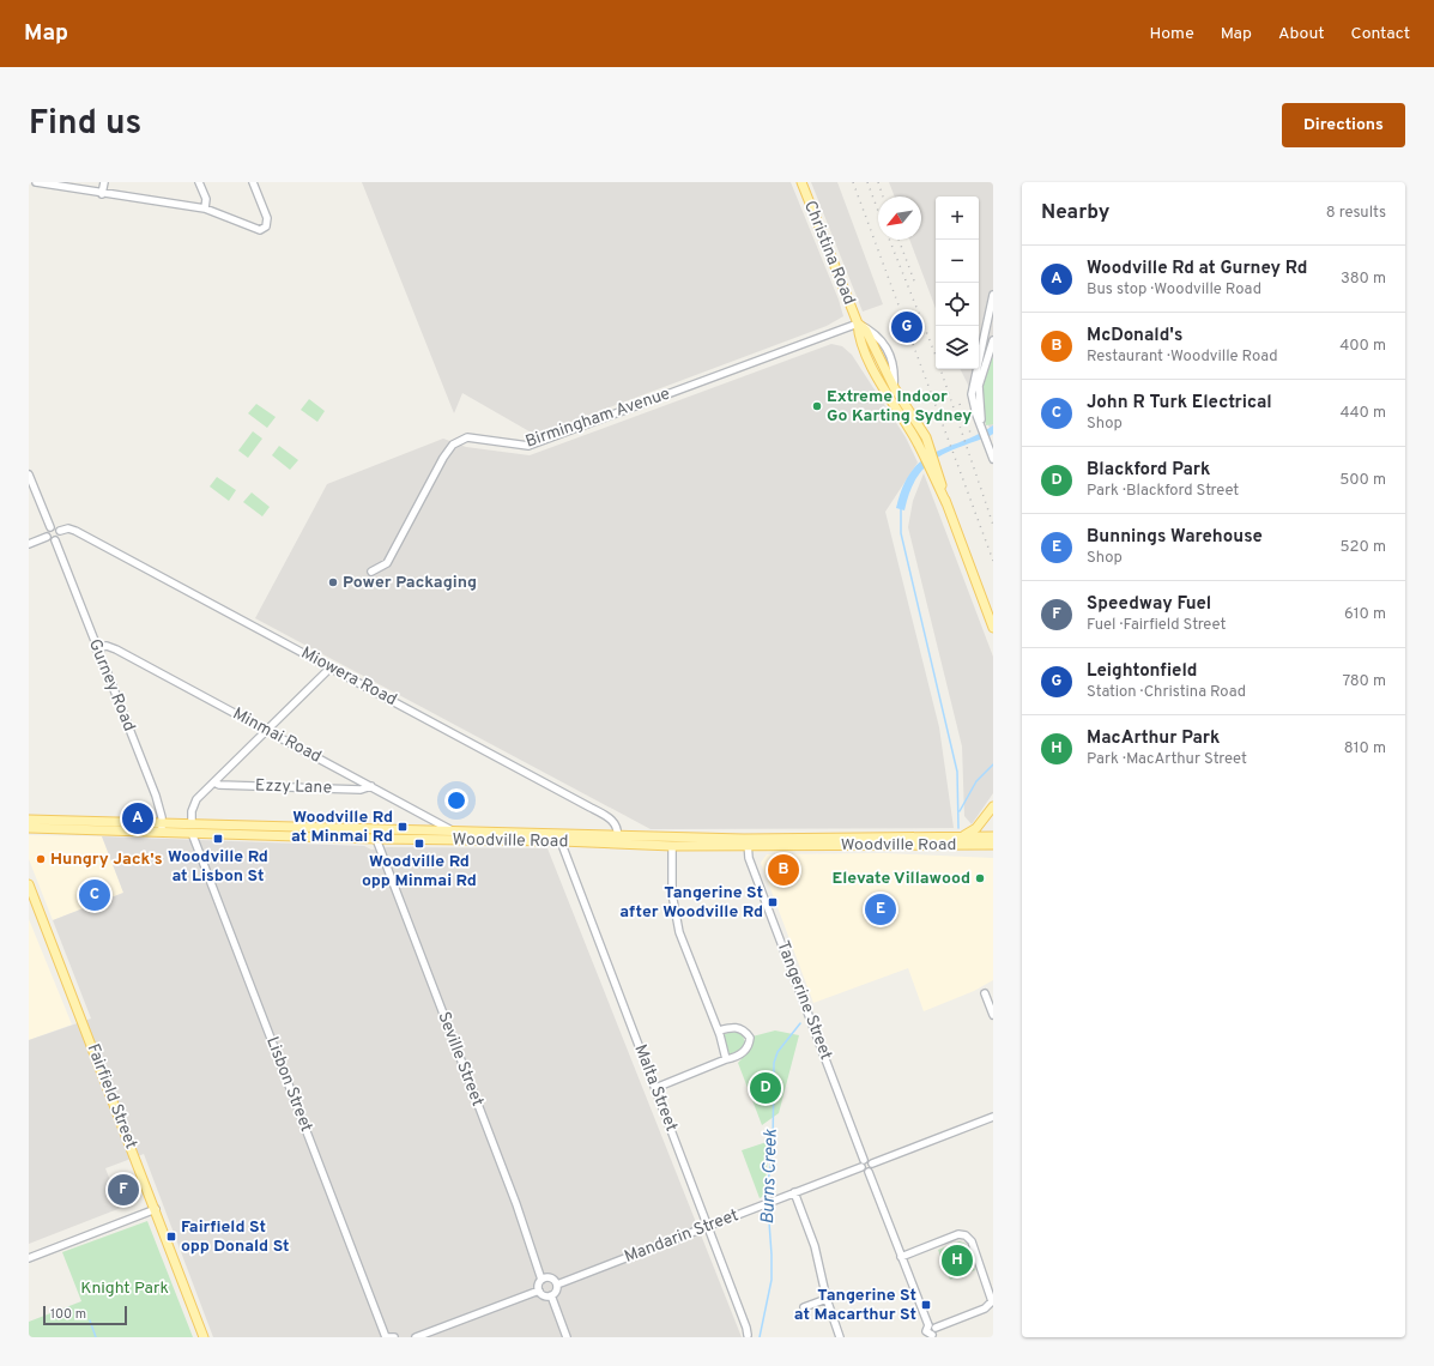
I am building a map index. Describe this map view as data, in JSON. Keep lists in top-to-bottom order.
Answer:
{
  "streets": {
    "main road": ["Christina Road", "Woodville Road", "Fairfield Street"],
    "street": [
      "Birmingham Avenue",
      "Miowera Road",
      "Gurney Road",
      "Minmai Road",
      "Ezzy Lane",
      "Tangerine Street",
      "Seville Street",
      "Lisbon Street",
      "Malta Street",
      "Mandarin Street"
    ]
  },
  "crossings": [
    ["Christina Road", "Birmingham Avenue"],
    ["Miowera Road", "Gurney Road"],
    ["Miowera Road", "Woodville Road"],
    ["Gurney Road", "Minmai Road"],
    ["Gurney Road", "Woodville Road"],
    ["Minmai Road", "Ezzy Lane"],
    ["Minmai Road", "Woodville Road"],
    ["Woodville Road", "Tangerine Street"],
    ["Woodville Road", "Seville Street"],
    ["Woodville Road", "Lisbon Street"],
    ["Woodville Road", "Malta Street"],
    ["Tangerine Street", "Mandarin Street"],
    ["Seville Street", "Mandarin Street"],
    ["Malta Street", "Mandarin Street"]
  ],
  "water": ["Burns Creek"],
  "parks": ["Knight Park"],
  "places": {
    "other": [
      "Extreme Indoor Go Karting Sydney",
      "Power Packaging",
      "Hungry Jack's",
      "Elevate Villawood"
    ],
    "transit": [
      "Woodville Rd at Minmai Rd",
      "Woodville Rd at Lisbon St",
      "Woodville Rd opp Minmai Rd",
      "Tangerine St after Woodville Rd",
      "Fairfield St opp Donald St",
      "Tangerine St at Macarthur St"
    ]
  },
  "scale_bar": "100 m",
  "north": "bottom left",
  "page": {
    "header": "Map",
    "nav": [
      "Home",
      "Map",
      "About",
      "Contact"
    ],
    "title": "Find us",
    "buttons": "Directions",
    "heading": ["Nearby", "8 results"],
    "map_buttons": ["+", "−"],
    "list": [
      {
        "mark": "A",
        "name": "Woodville Rd at Gurney Rd",
        "note": "Bus stop · Woodville Road",
        "value": "380 m"
      },
      {
        "mark": "B",
        "name": "McDonald's",
        "note": "Restaurant · Woodville Road",
        "value": "400 m"
      },
      {
        "mark": "C",
        "name": "John R Turk Electrical",
        "note": "Shop",
        "value": "440 m"
      },
      {
        "mark": "D",
        "name": "Blackford Park",
        "note": "Park · Blackford Street",
        "value": "500 m"
      },
      {
        "mark": "E",
        "name": "Bunnings Warehouse",
        "note": "Shop",
        "value": "520 m"
      },
      {
        "mark": "F",
        "name": "Speedway Fuel",
        "note": "Fuel · Fairfield Street",
        "value": "610 m"
      },
      {
        "mark": "G",
        "name": "Leightonfield",
        "note": "Station · Christina Road",
        "value": "780 m"
      },
      {
        "mark": "H",
        "name": "MacArthur Park",
        "note": "Park · MacArthur Street",
        "value": "810 m"
      }
    ],
    "pins": [
      "G",
      "A",
      "B",
      "C",
      "E",
      "D",
      "F",
      "H"
    ],
    "scale": "100 m"
  }
}
